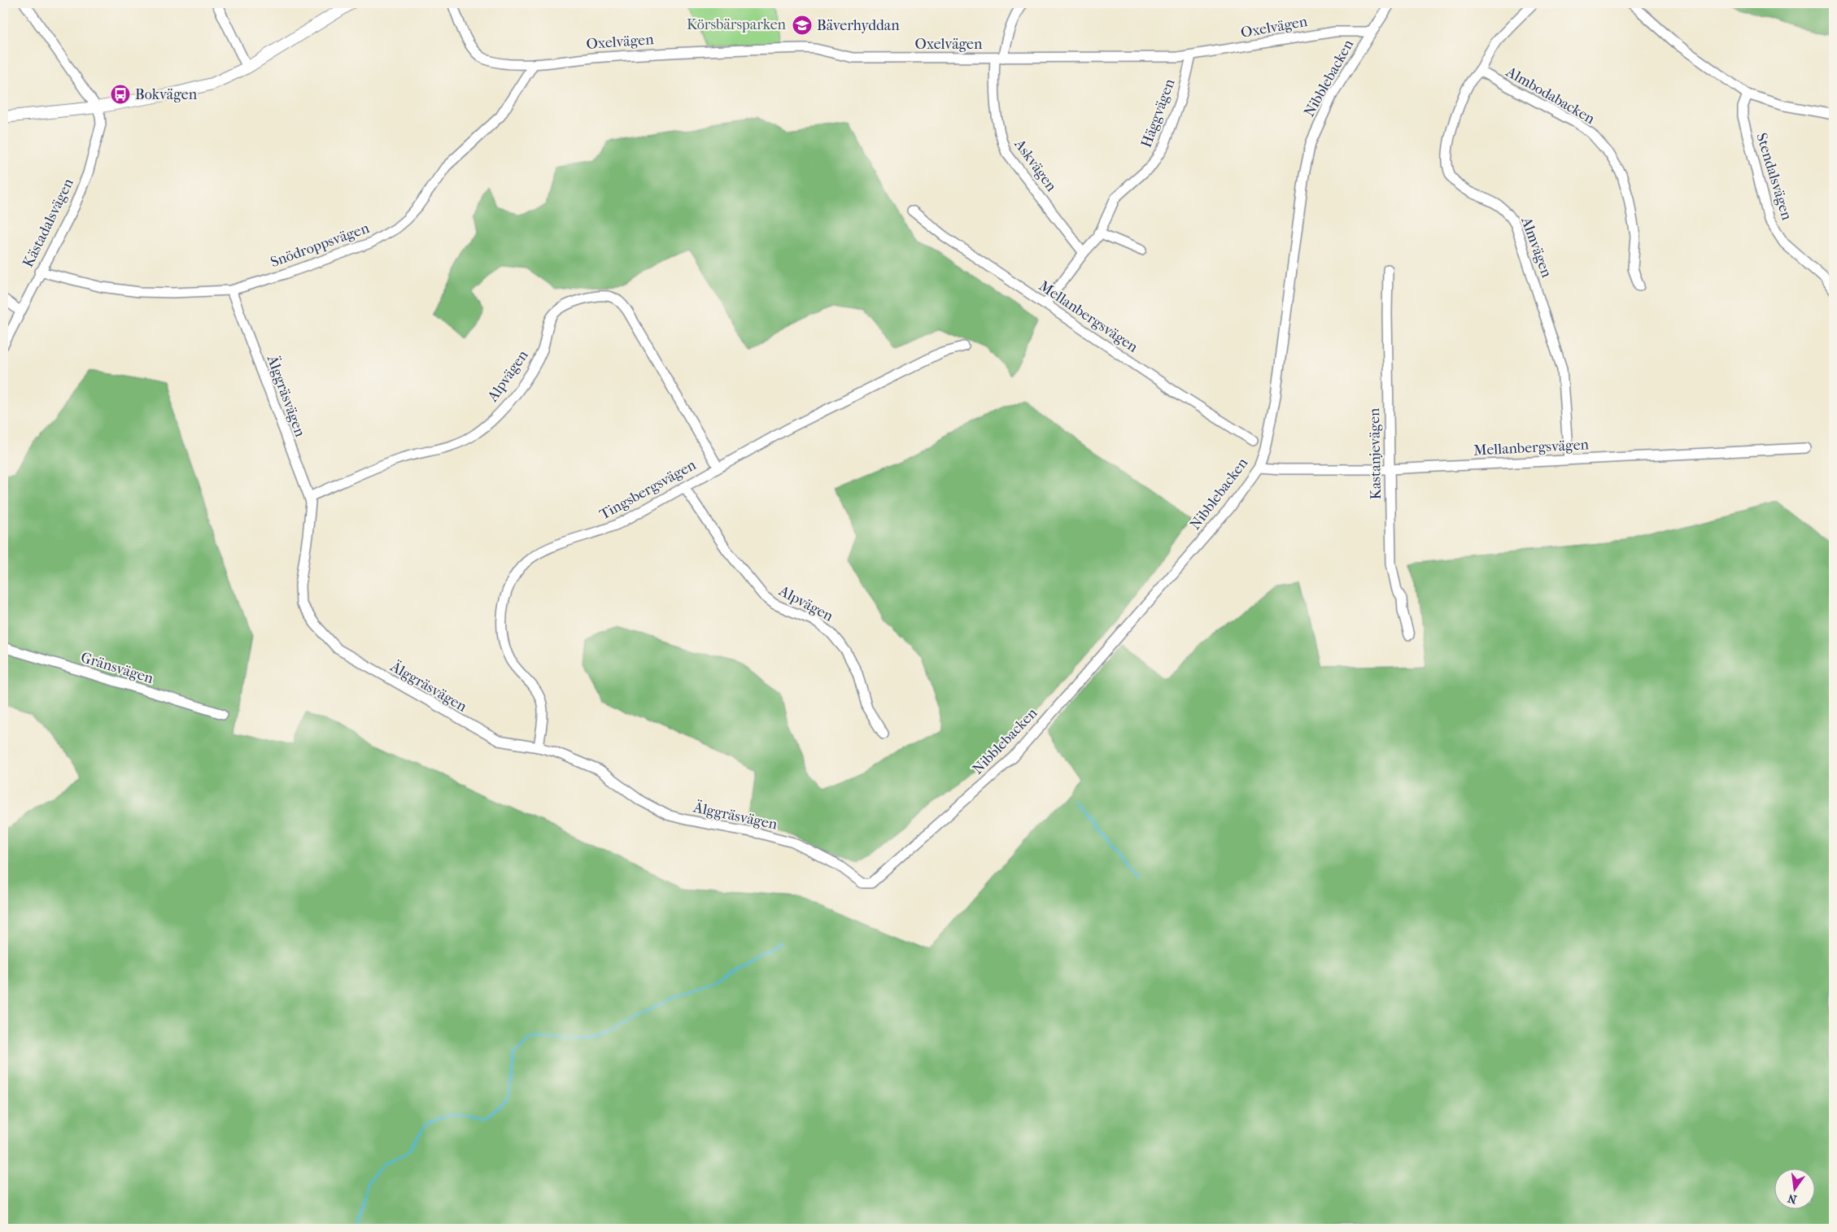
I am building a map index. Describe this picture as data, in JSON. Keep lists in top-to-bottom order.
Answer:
{
  "streets": {
    "street": [
      "Oxelvägen",
      "Nibblebacken",
      "Almbodabacken",
      "Häggvägen",
      "Askvägen",
      "Stendalsvägen",
      "Kästadalsvägen",
      "Snödroppsvägen",
      "Almvägen",
      "Mellanbergsvägen",
      "Alpvägen",
      "Älggräsvägen",
      "Kastanjevägen",
      "Tingsbergsvägen",
      "Gränsvägen"
    ]
  },
  "crossings": [
    ["Oxelvägen", "Nibblebacken"],
    ["Oxelvägen", "Häggvägen"],
    ["Oxelvägen", "Askvägen"],
    ["Oxelvägen", "Snödroppsvägen"],
    ["Nibblebacken", "Mellanbergsvägen"],
    ["Nibblebacken", "Älggräsvägen"],
    ["Almbodabacken", "Almvägen"],
    ["Häggvägen", "Askvägen"],
    ["Häggvägen", "Mellanbergsvägen"],
    ["Kästadalsvägen", "Snödroppsvägen"],
    ["Snödroppsvägen", "Älggräsvägen"],
    ["Almvägen", "Mellanbergsvägen"],
    ["Mellanbergsvägen", "Kastanjevägen"],
    ["Alpvägen", "Älggräsvägen"],
    ["Alpvägen", "Tingsbergsvägen"],
    ["Älggräsvägen", "Tingsbergsvägen"]
  ],
  "parks": ["Körsbärsparken"],
  "places": {
    "school or university": ["Bäverhyddan"],
    "bus stop": ["Bokvägen"]
  },
  "north": "bottom"
}
